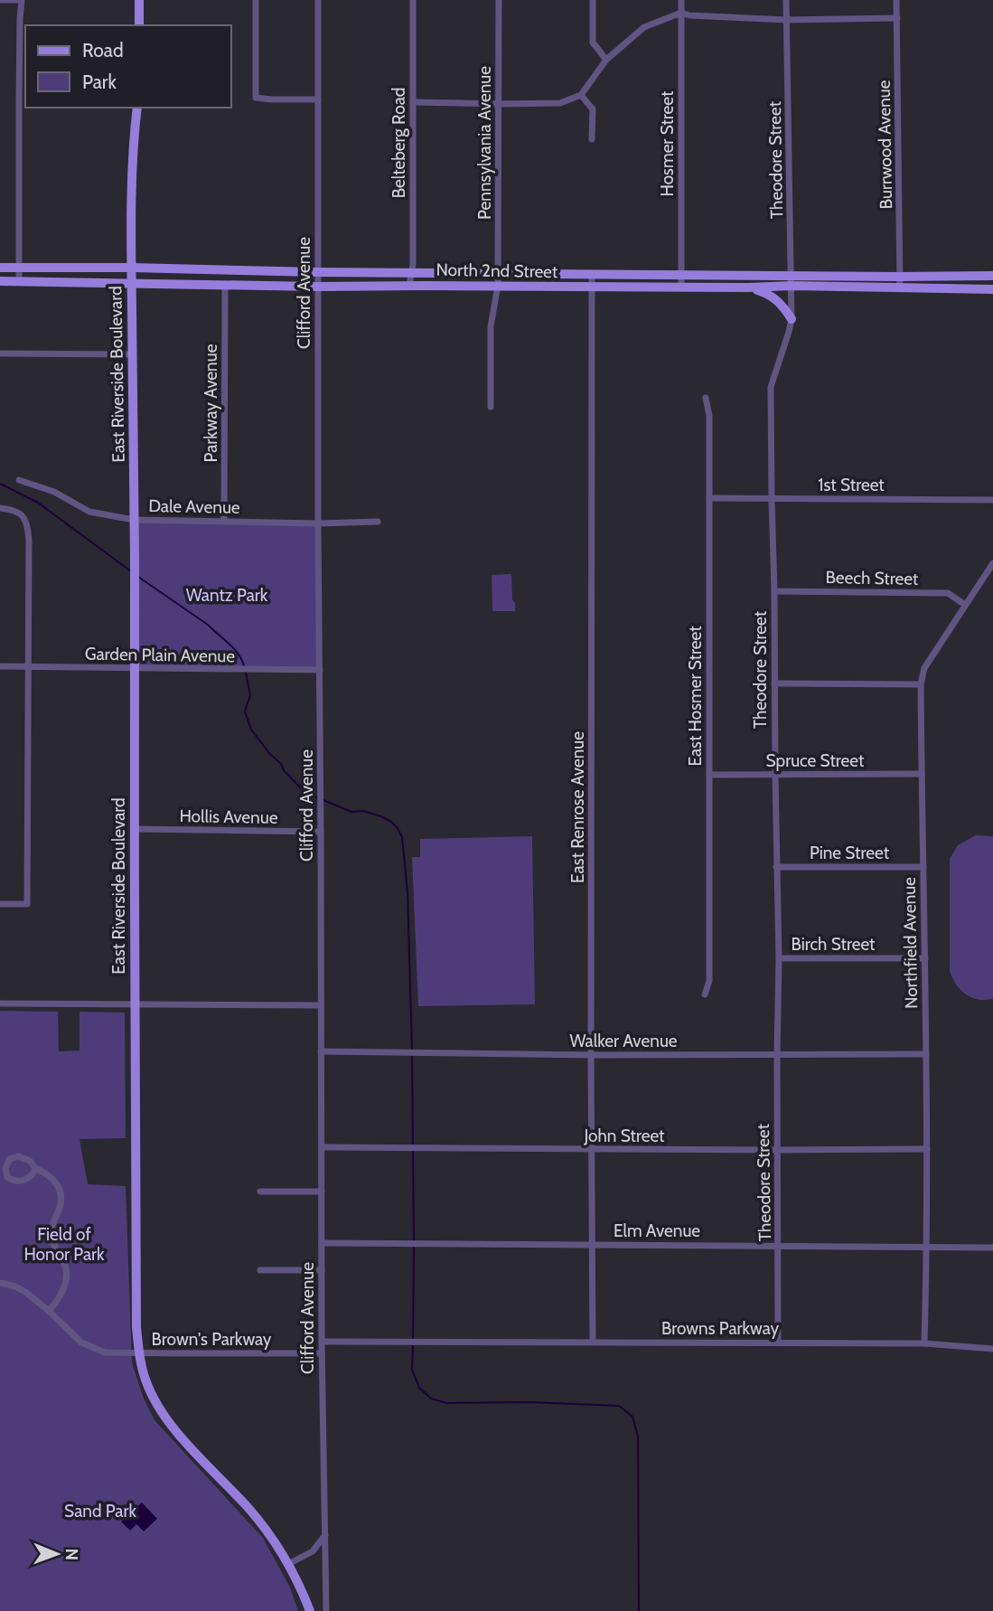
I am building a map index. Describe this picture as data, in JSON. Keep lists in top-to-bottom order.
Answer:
{
  "streets": {
    "main road": ["North 2nd Street", "East Riverside Boulevard"],
    "street": [
      "Belteberg Road",
      "Pennsylvania Avenue",
      "Hosmer Street",
      "Burrwood Avenue",
      "Theodore Street",
      "Clifford Avenue",
      "Parkway Avenue",
      "1st Street",
      "Dale Avenue",
      "Beech Street",
      "Garden Plain Avenue",
      "East Hosmer Street",
      "Spruce Street",
      "East Renrose Avenue",
      "Hollis Avenue",
      "Pine Street",
      "Northfield Avenue",
      "Birch Street",
      "Walker Avenue",
      "John Street",
      "Elm Avenue",
      "Browns Parkway",
      "Brown's Parkway"
    ]
  },
  "crossings": [
    ["Belteberg Road", "North 2nd Street"],
    ["Pennsylvania Avenue", "North 2nd Street"],
    ["Hosmer Street", "North 2nd Street"],
    ["Burrwood Avenue", "North 2nd Street"],
    ["Theodore Street", "North 2nd Street"],
    ["Theodore Street", "1st Street"],
    ["Theodore Street", "Beech Street"],
    ["Theodore Street", "Spruce Street"],
    ["Theodore Street", "Pine Street"],
    ["Theodore Street", "Birch Street"],
    ["Theodore Street", "Walker Avenue"],
    ["Theodore Street", "John Street"],
    ["Theodore Street", "Elm Avenue"],
    ["Theodore Street", "Browns Parkway"],
    ["North 2nd Street", "Clifford Avenue"],
    ["North 2nd Street", "East Riverside Boulevard"],
    ["North 2nd Street", "Parkway Avenue"],
    ["North 2nd Street", "East Renrose Avenue"],
    ["Clifford Avenue", "Dale Avenue"],
    ["Clifford Avenue", "Garden Plain Avenue"],
    ["Clifford Avenue", "Hollis Avenue"],
    ["Clifford Avenue", "Walker Avenue"],
    ["Clifford Avenue", "John Street"],
    ["Clifford Avenue", "Elm Avenue"],
    ["Clifford Avenue", "Browns Parkway"],
    ["Clifford Avenue", "Brown's Parkway"],
    ["East Riverside Boulevard", "Dale Avenue"],
    ["East Riverside Boulevard", "Garden Plain Avenue"],
    ["East Riverside Boulevard", "Hollis Avenue"],
    ["East Riverside Boulevard", "Brown's Parkway"],
    ["Parkway Avenue", "Dale Avenue"],
    ["1st Street", "East Hosmer Street"],
    ["Beech Street", "Northfield Avenue"],
    ["East Hosmer Street", "Spruce Street"],
    ["Spruce Street", "Northfield Avenue"],
    ["East Renrose Avenue", "Walker Avenue"],
    ["East Renrose Avenue", "John Street"],
    ["East Renrose Avenue", "Elm Avenue"],
    ["East Renrose Avenue", "Browns Parkway"],
    ["Pine Street", "Northfield Avenue"],
    ["Northfield Avenue", "Birch Street"],
    ["Northfield Avenue", "Walker Avenue"],
    ["Northfield Avenue", "John Street"],
    ["Northfield Avenue", "Elm Avenue"],
    ["Northfield Avenue", "Browns Parkway"]
  ],
  "parks": ["Wantz Park", "Field of Honor Park", "Sand Park"],
  "legend": ["Road", "Park"],
  "north": "right"
}
